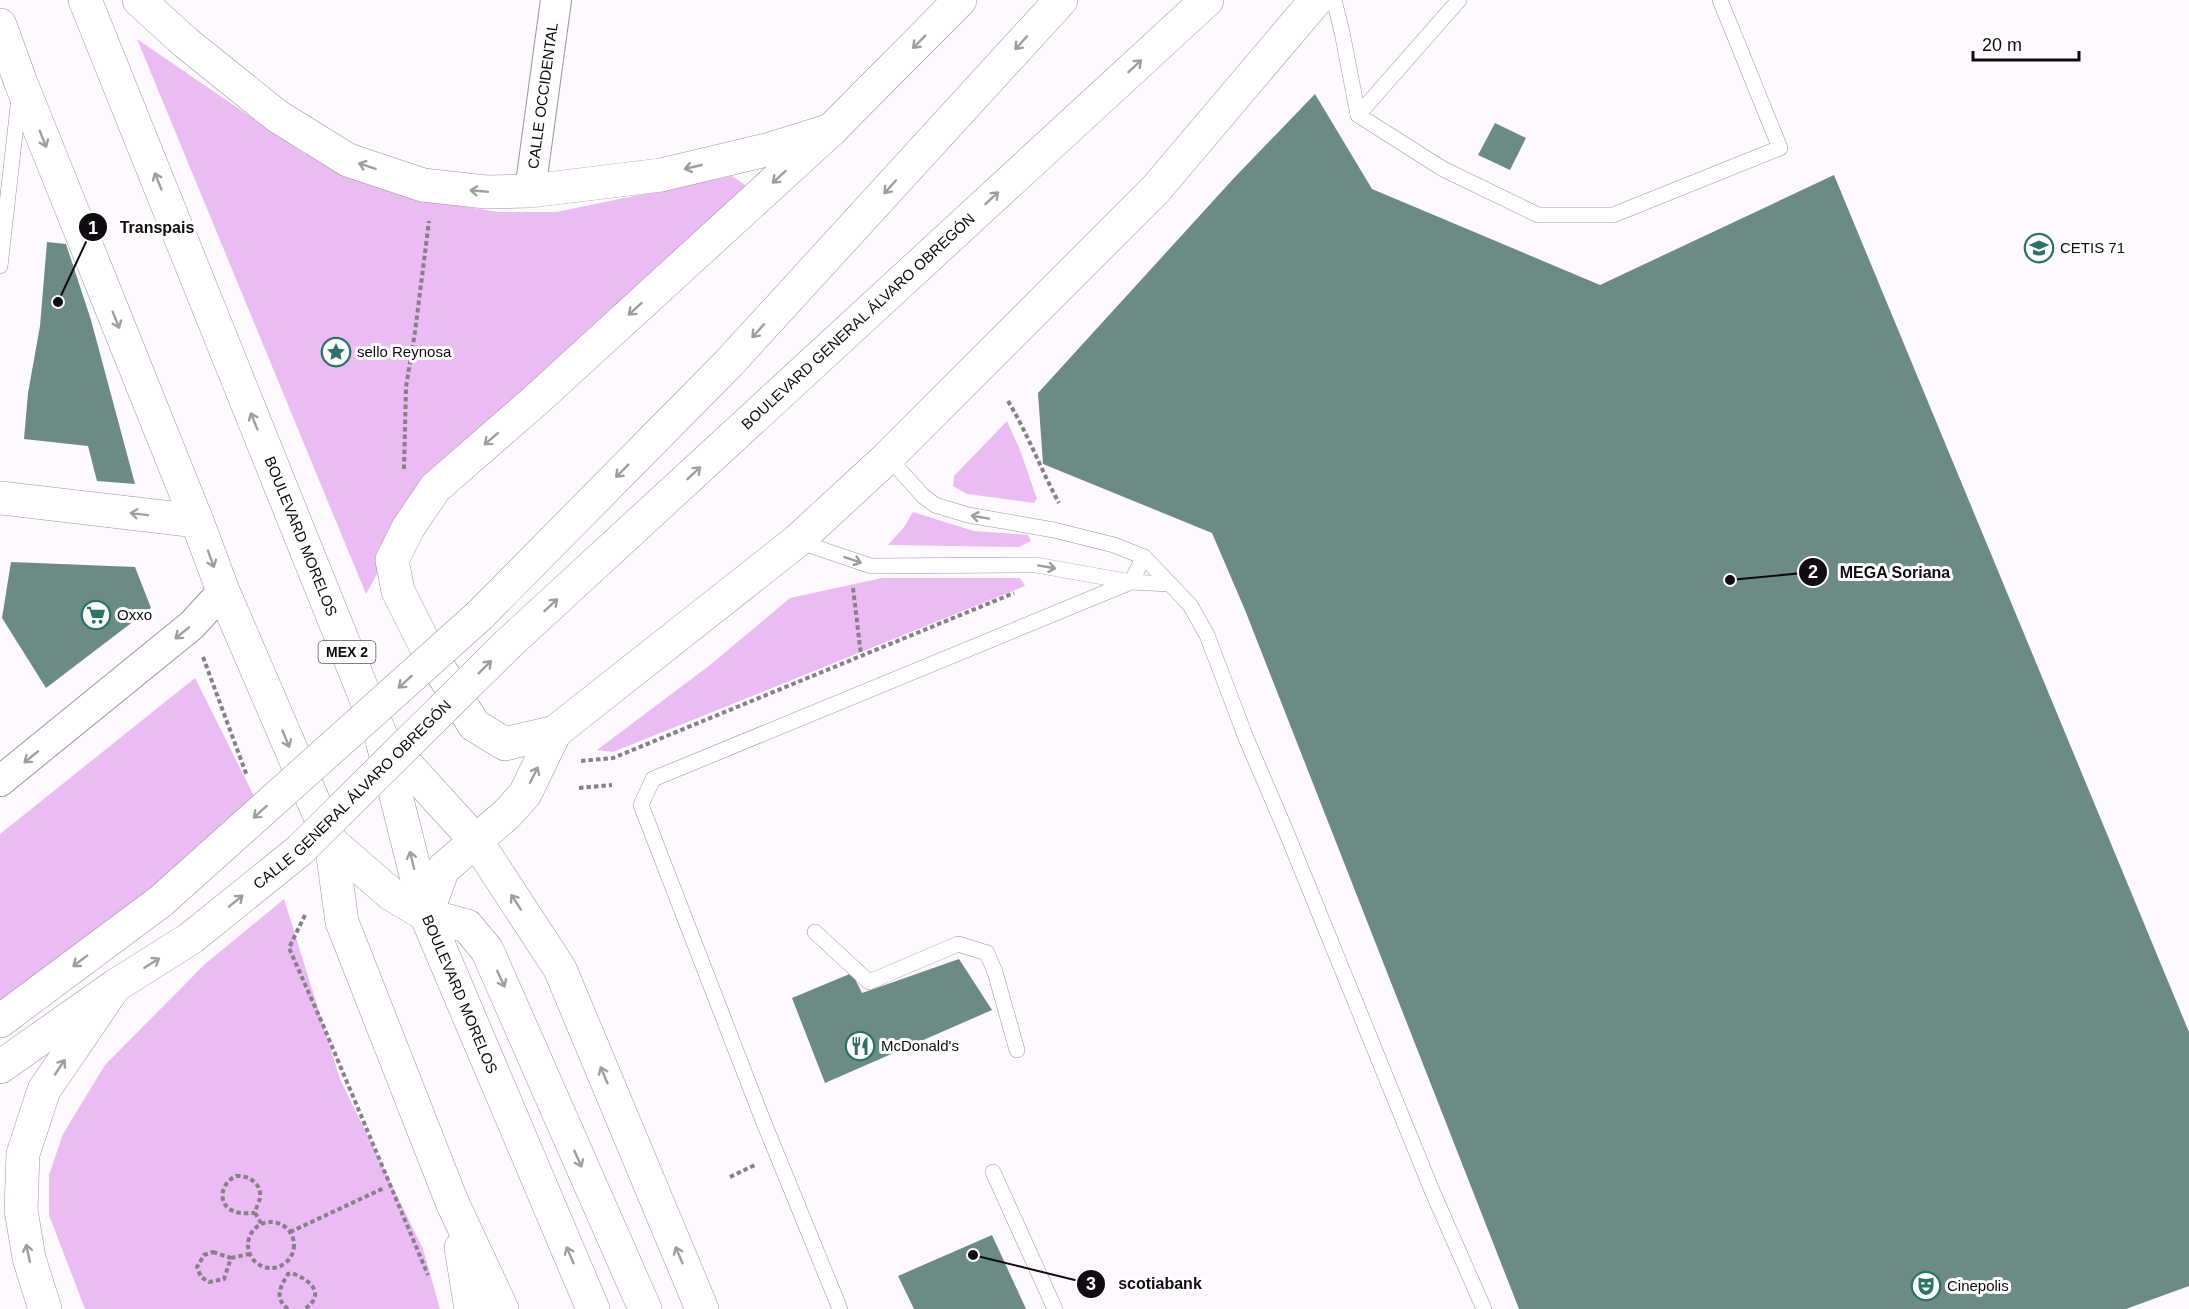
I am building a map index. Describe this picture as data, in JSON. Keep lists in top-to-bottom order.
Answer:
{
  "streets": {
    "main road": [
      "BOULEVARD GENERAL ÁLVARO OBREGÓN",
      "BOULEVARD MORELOS",
      "MEX 2",
      "CALLE GENERAL ÁLVARO OBREGÓN"
    ],
    "street": ["CALLE OCCIDENTAL"]
  },
  "crossings": [
    ["BOULEVARD GENERAL ÁLVARO OBREGÓN", "CALLE GENERAL ÁLVARO OBREGÓN"]
  ],
  "places": {
    "school or university": ["CETIS 71"],
    "other": ["Transpais", "MEGA Soriana", "scotiabank"],
    "place": ["sello Reynosa"],
    "supermarket": ["Oxxo"],
    "restaurant": ["McDonald's"],
    "theatre": ["Cinepolis"]
  },
  "scale_bar": "20 m"
}
